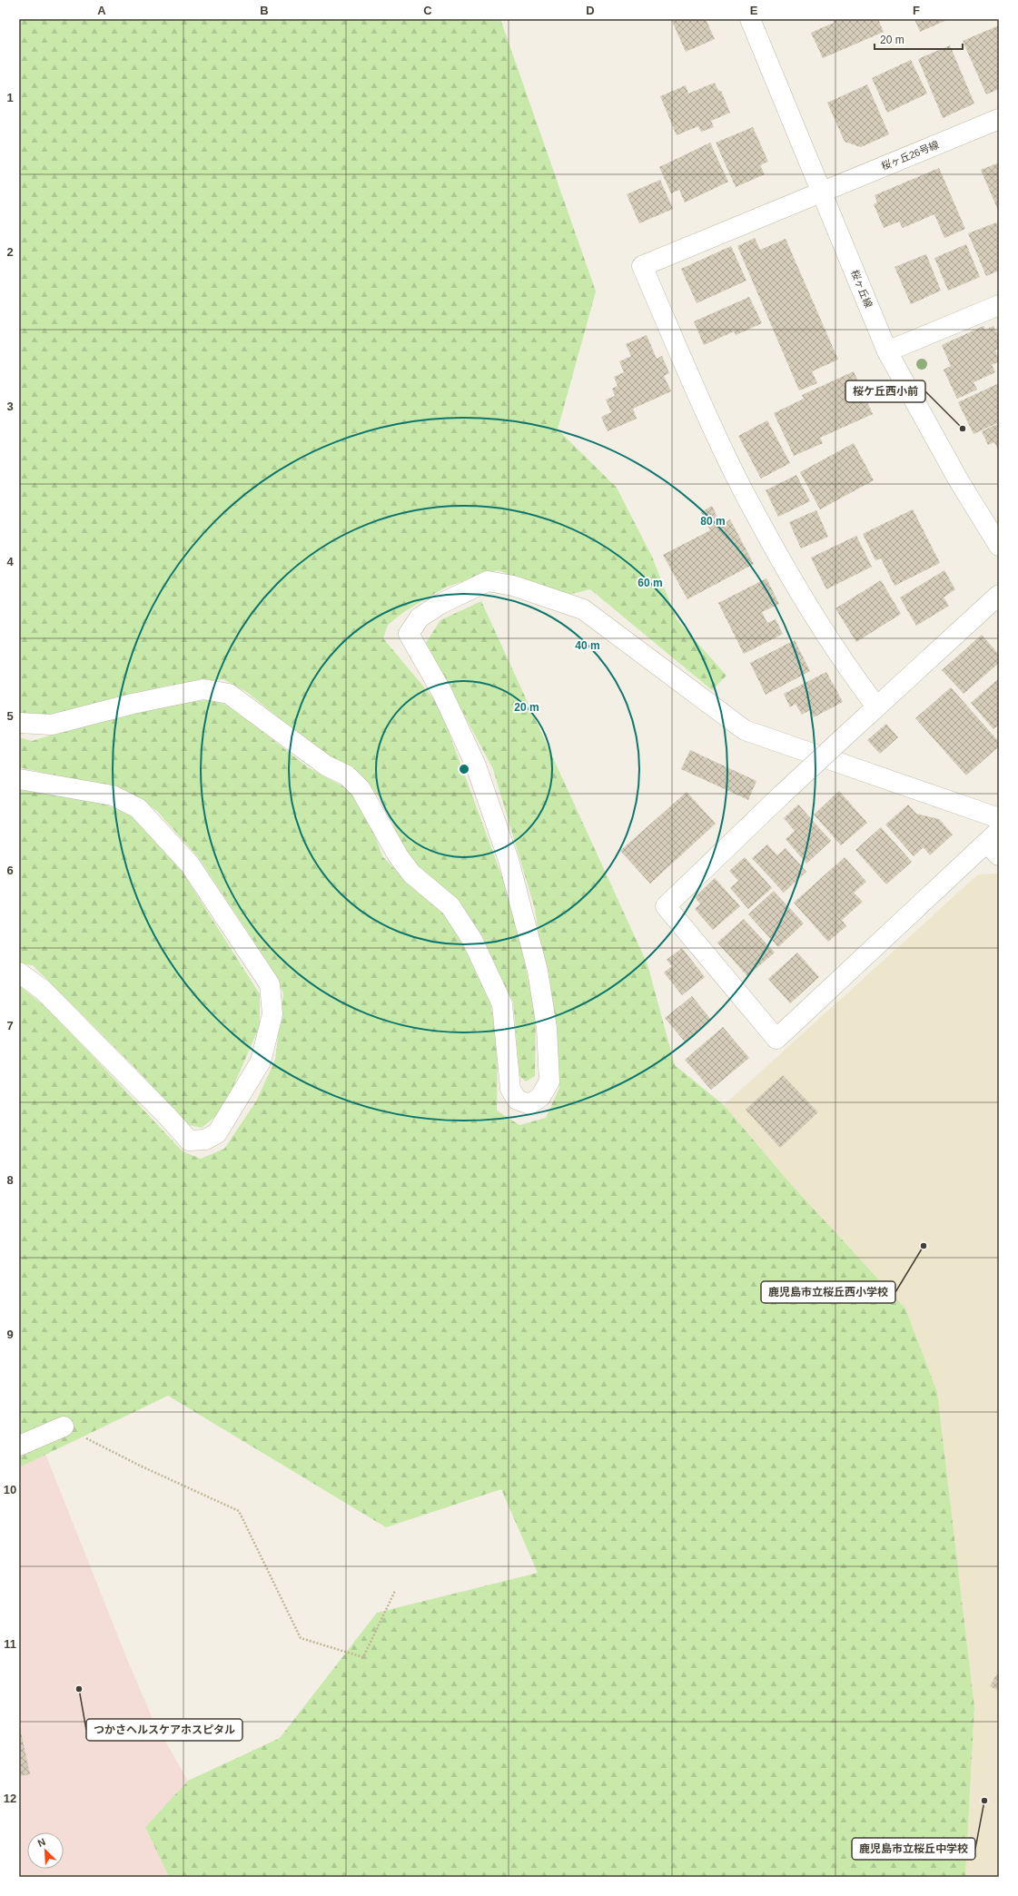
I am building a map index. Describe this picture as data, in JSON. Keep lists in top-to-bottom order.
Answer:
{
  "streets": {
    "street": ["桜ヶ丘26号線", "桜ヶ丘線"]
  },
  "crossings": [
    ["桜ヶ丘26号線", "桜ヶ丘線"]
  ],
  "places": [
    "桜ケ丘西小前",
    "鹿児島市立桜丘西小学校",
    "つかさヘルスケアホスピタル",
    "鹿児島市立桜丘中学校"
  ],
  "scale_bar": "20 m",
  "north": "top left",
  "grid": {
    "columns": [
      "A",
      "B",
      "C",
      "D",
      "E",
      "F"
    ],
    "rows": [
      "1",
      "2",
      "3",
      "4",
      "5",
      "6",
      "7",
      "8",
      "9",
      "10",
      "11",
      "12"
    ]
  },
  "rings": [
    "80 m",
    "60 m",
    "40 m",
    "20 m"
  ]
}
